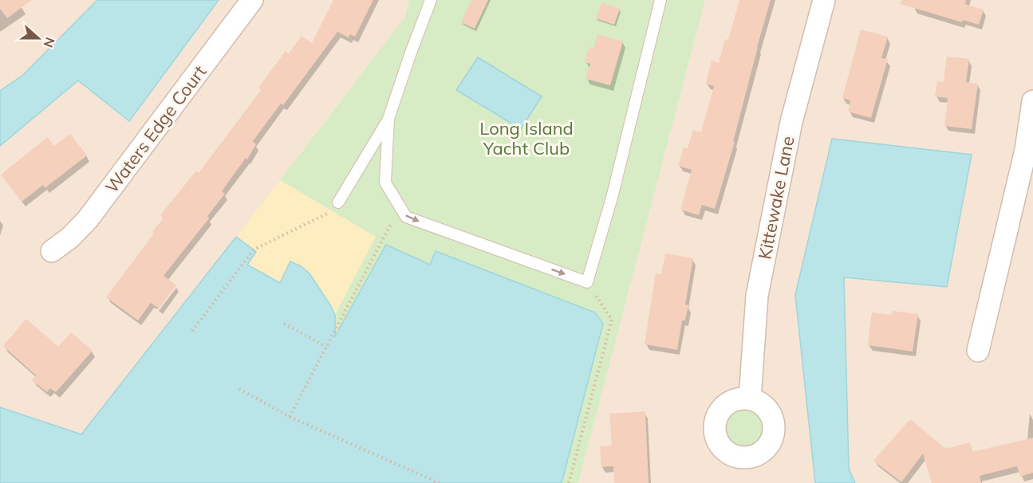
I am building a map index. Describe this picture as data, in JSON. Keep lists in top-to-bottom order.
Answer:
{
  "streets": {
    "street": ["Waters Edge Court", "Kittewake Lane"]
  },
  "parks": ["Long Island Yacht Club"],
  "north": "right"
}
